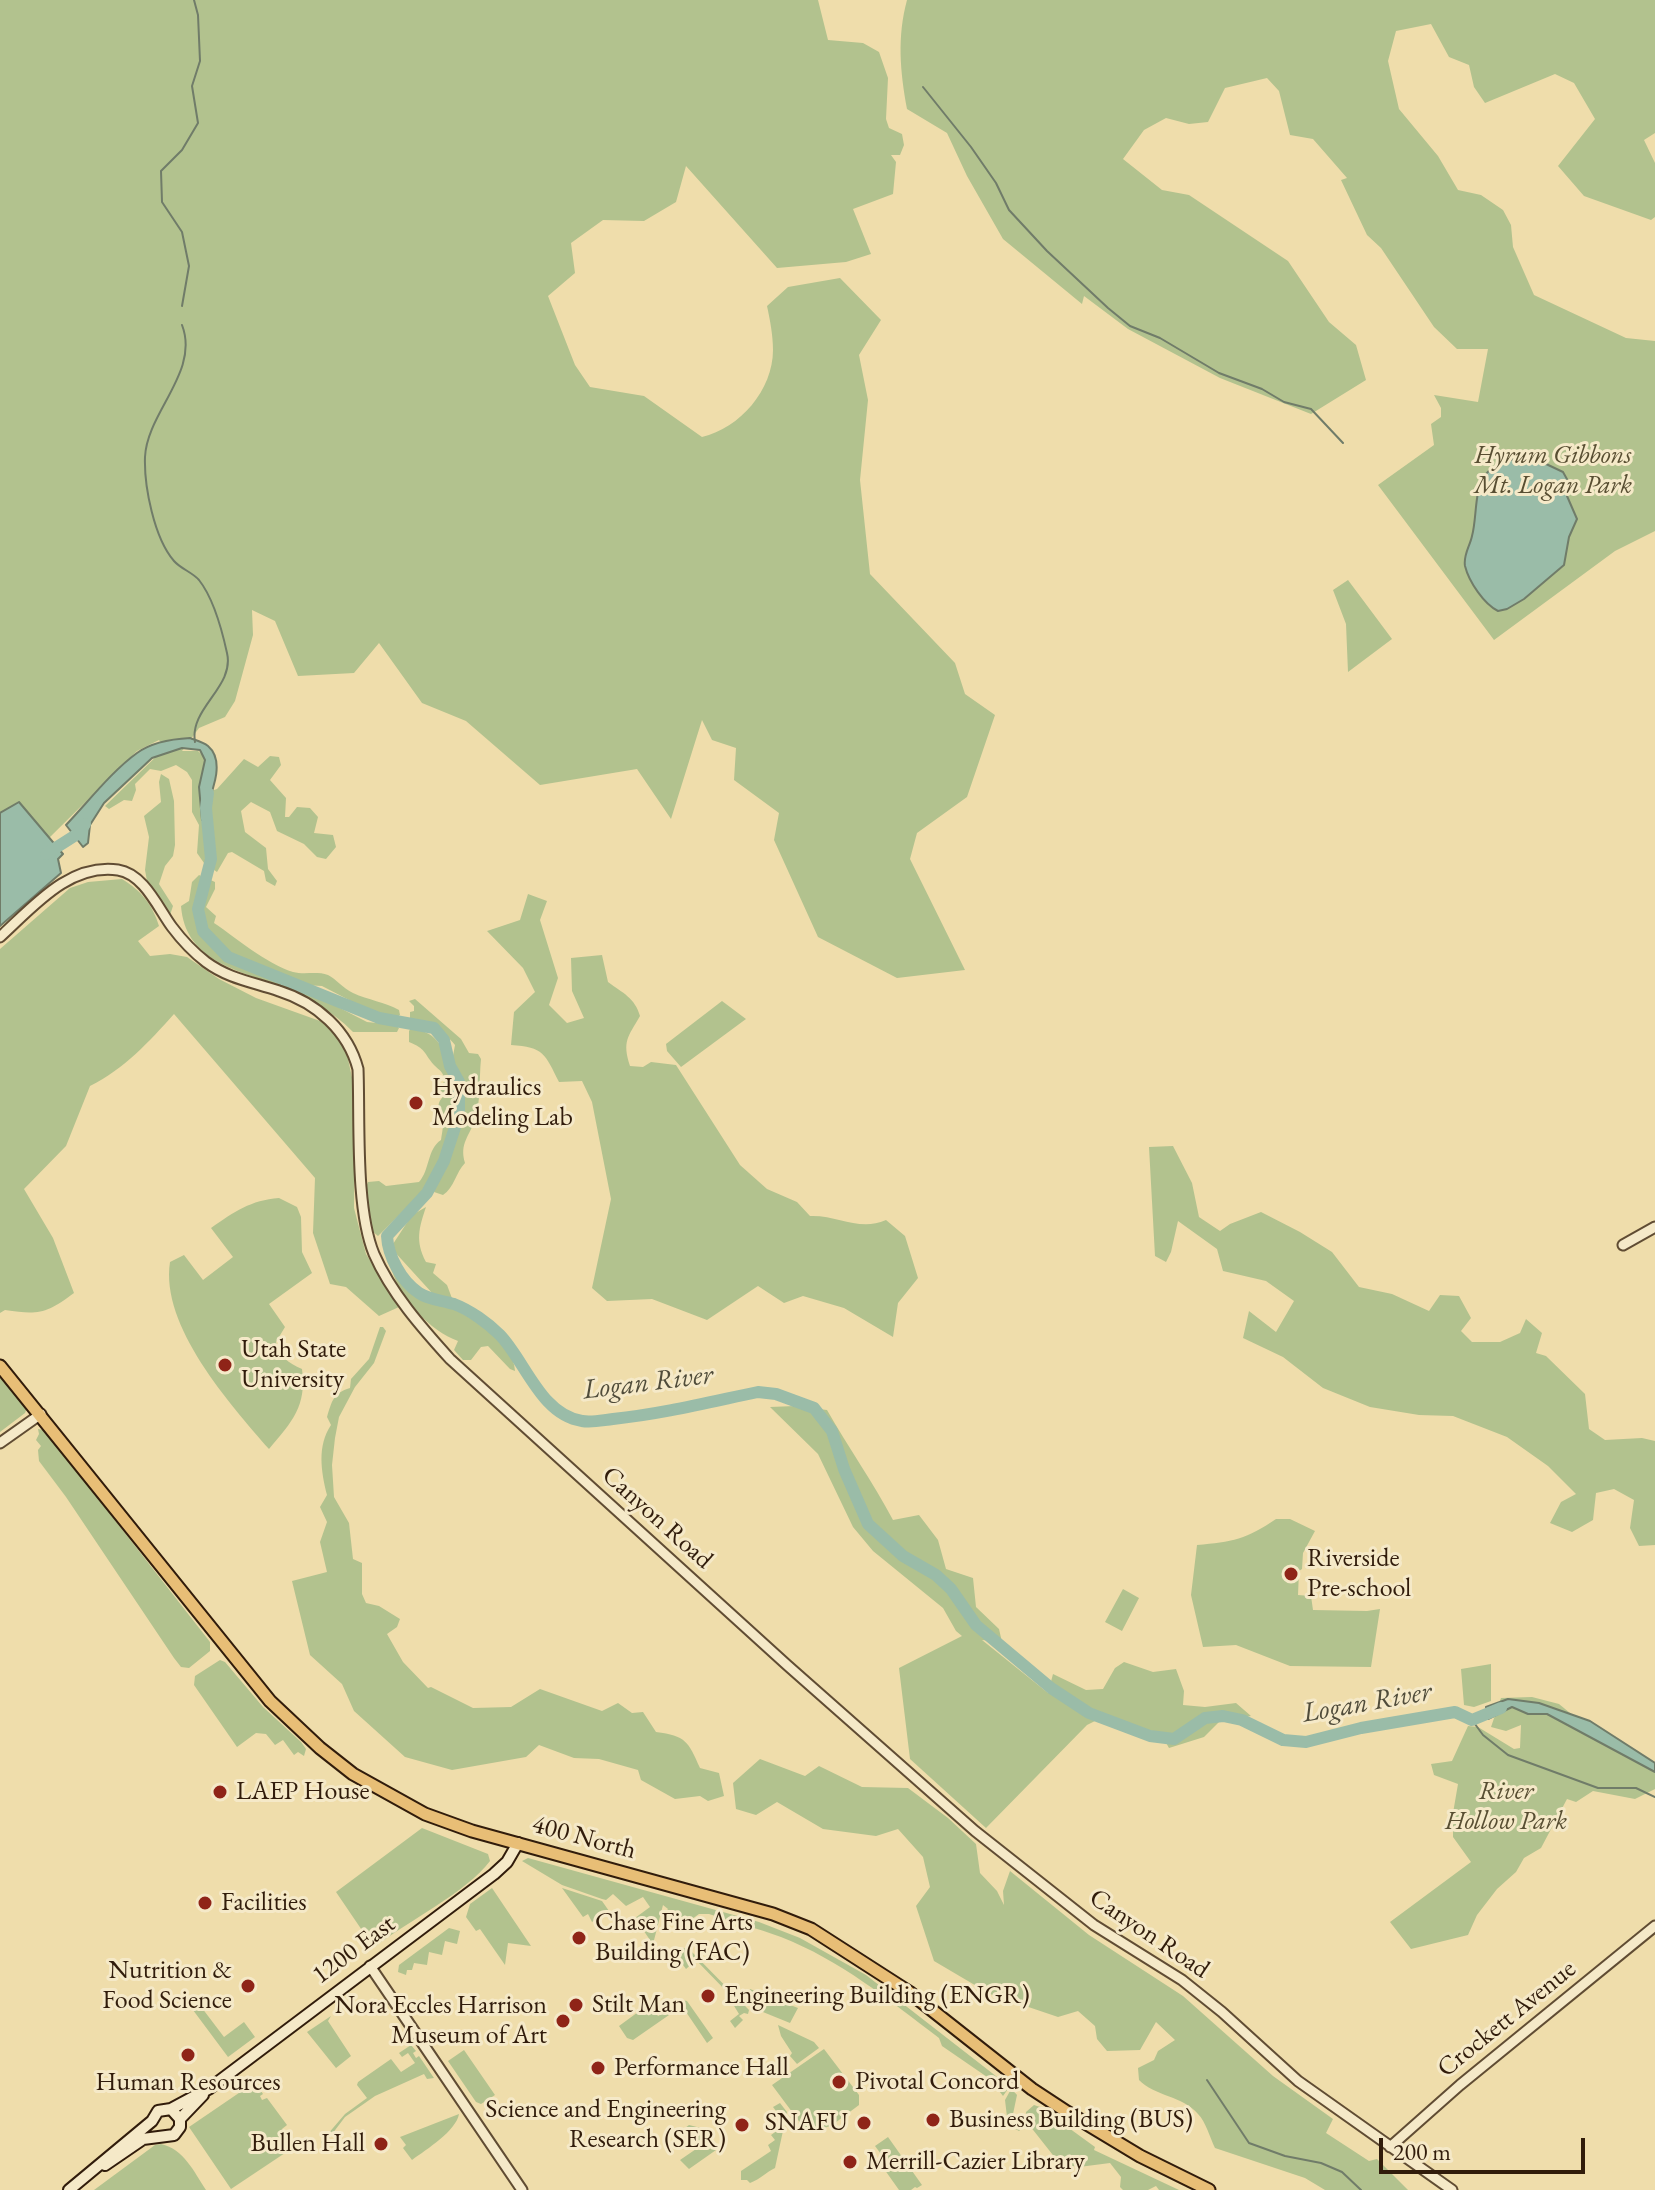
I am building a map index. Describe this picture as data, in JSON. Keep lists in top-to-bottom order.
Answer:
{
  "streets": {
    "main road": ["400 North", "1200 East"],
    "street": ["Canyon Road", "Crockett Avenue"]
  },
  "crossings": [
    ["Canyon Road", "Crockett Avenue"],
    ["400 North", "1200 East"]
  ],
  "water": ["Logan River"],
  "parks": ["Hyrum Gibbons Mt. Logan Park", "River Hollow Park"],
  "places": [
    "Hydraulics Modeling Lab",
    "Utah State University",
    "Riverside Pre-school",
    "LAEP House",
    "Facilities",
    "Chase Fine Arts Building (FAC)",
    "Nutrition & Food Science",
    "Engineering Building (ENGR)",
    "Stilt Man",
    "Nora Eccles Harrison Museum of Art",
    "Human Resources",
    "Performance Hall",
    "Pivotal Concord",
    "Business Building (BUS)",
    "SNAFU",
    "Science and Engineering Research (SER)",
    "Bullen Hall",
    "Merrill-Cazier Library"
  ],
  "scale_bar": "200 m"
}
